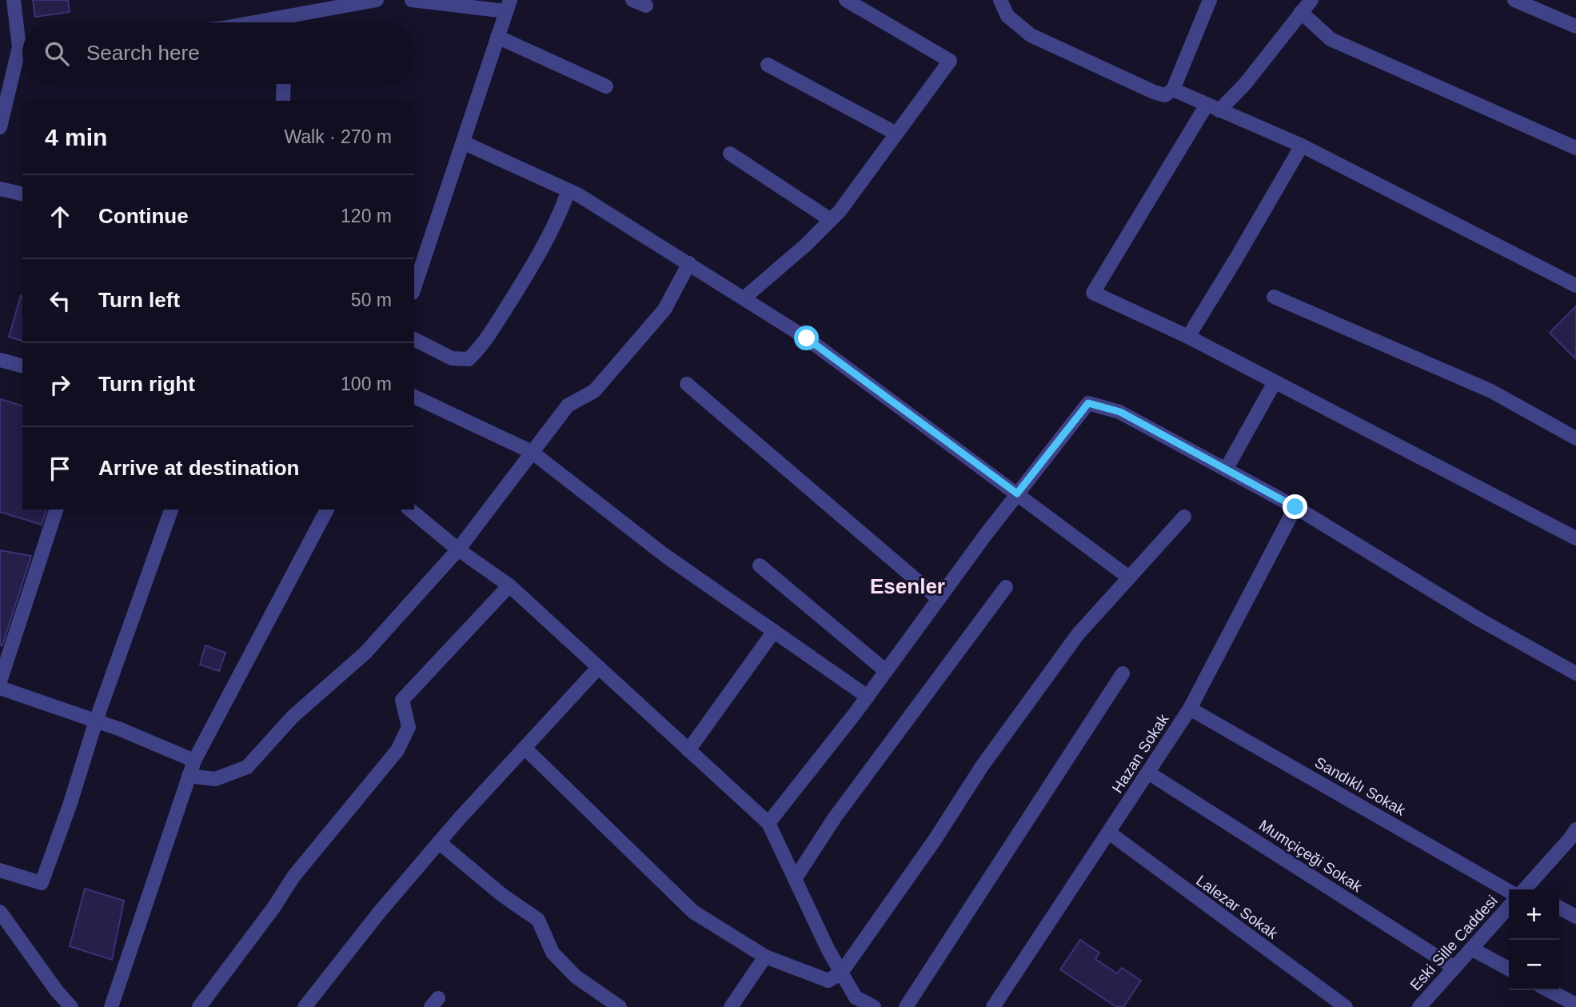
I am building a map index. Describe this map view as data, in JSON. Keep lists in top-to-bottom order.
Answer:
{
  "streets": {
    "street": [
      "Hazan Sokak",
      "Sandıklı Sokak",
      "Mumçiçeği Sokak",
      "Lalezar Sokak",
      "Eski Sille Caddesi"
    ]
  },
  "crossings": [
    ["Hazan Sokak", "Sandıklı Sokak"],
    ["Hazan Sokak", "Mumçiçeği Sokak"],
    ["Hazan Sokak", "Lalezar Sokak"],
    ["Mumçiçeği Sokak", "Eski Sille Caddesi"]
  ],
  "districts": ["Esenler"],
  "page": {
    "search": "Search here",
    "heading": ["4 min", "Walk · 270 m"],
    "list": [
      ["Continue", "120 m"],
      ["Turn left", "50 m"],
      ["Turn right", "100 m"],
      "Arrive at destination"
    ],
    "map_buttons": ["+", "−"]
  }
}
